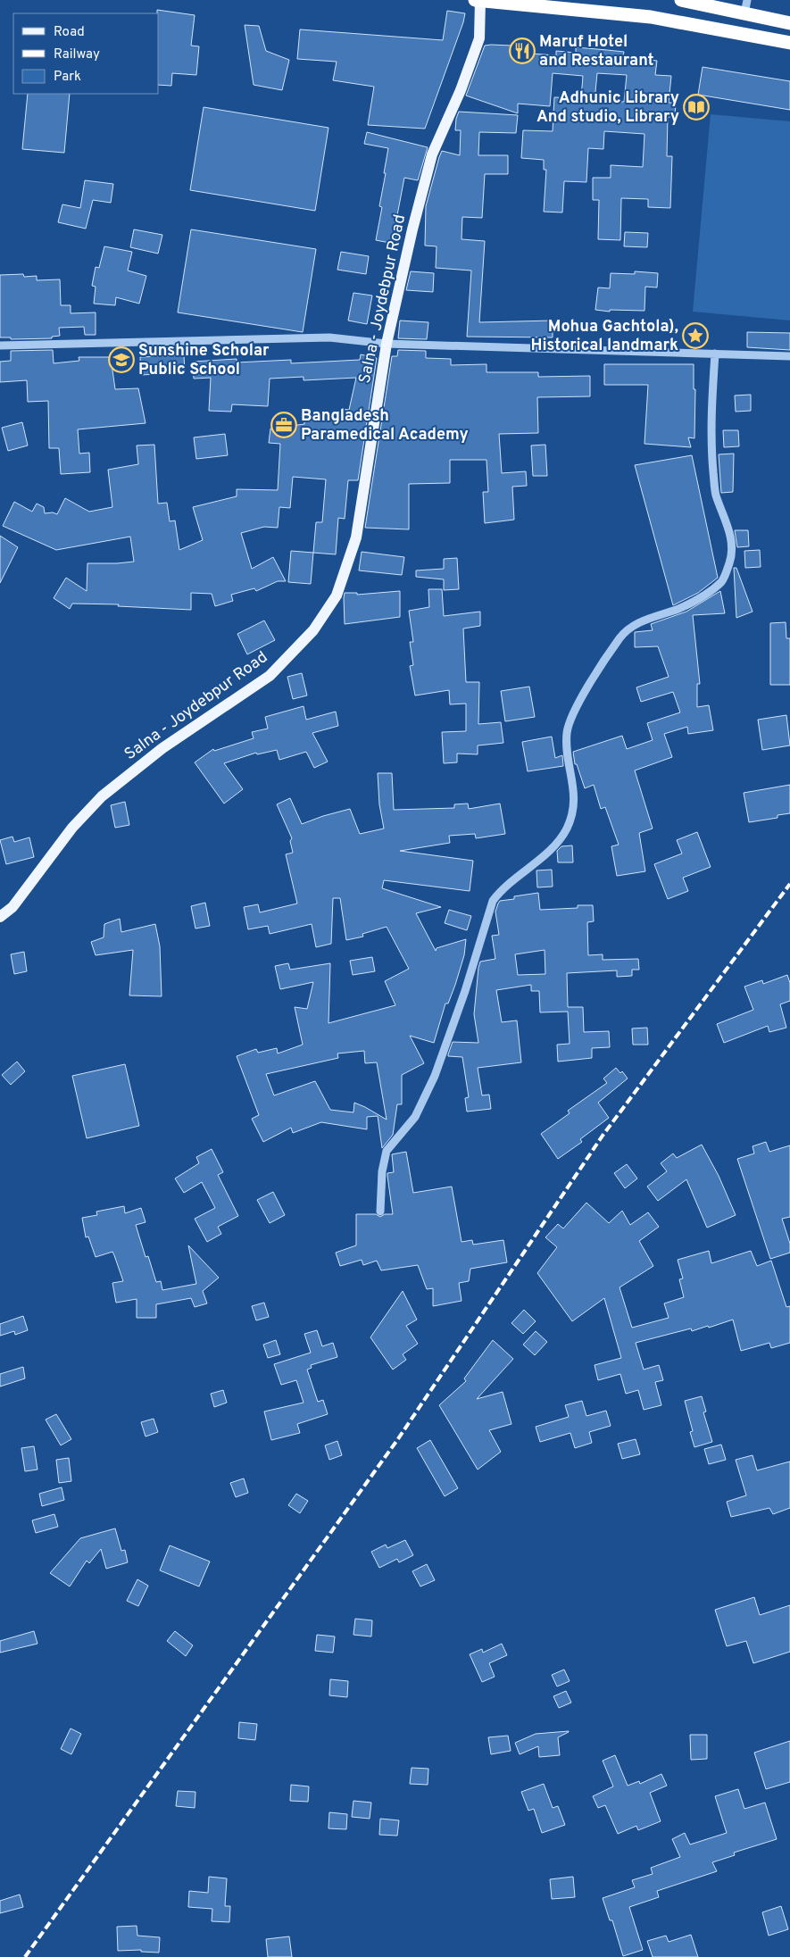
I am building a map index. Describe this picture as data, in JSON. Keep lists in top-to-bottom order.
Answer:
{
  "streets": {
    "main road": ["Salna - Joydebpur Road"]
  },
  "places": {
    "restaurant": ["Maruf Hotel and Restaurant"],
    "library": ["Adhunic Library And studio, Library"],
    "place": ["Mohua Gachtola), Historical landmark"],
    "school or university": ["Sunshine Scholar Public School"],
    "office": ["Bangladesh Paramedical Academy"]
  },
  "legend": ["Road", "Railway", "Park"]
}
